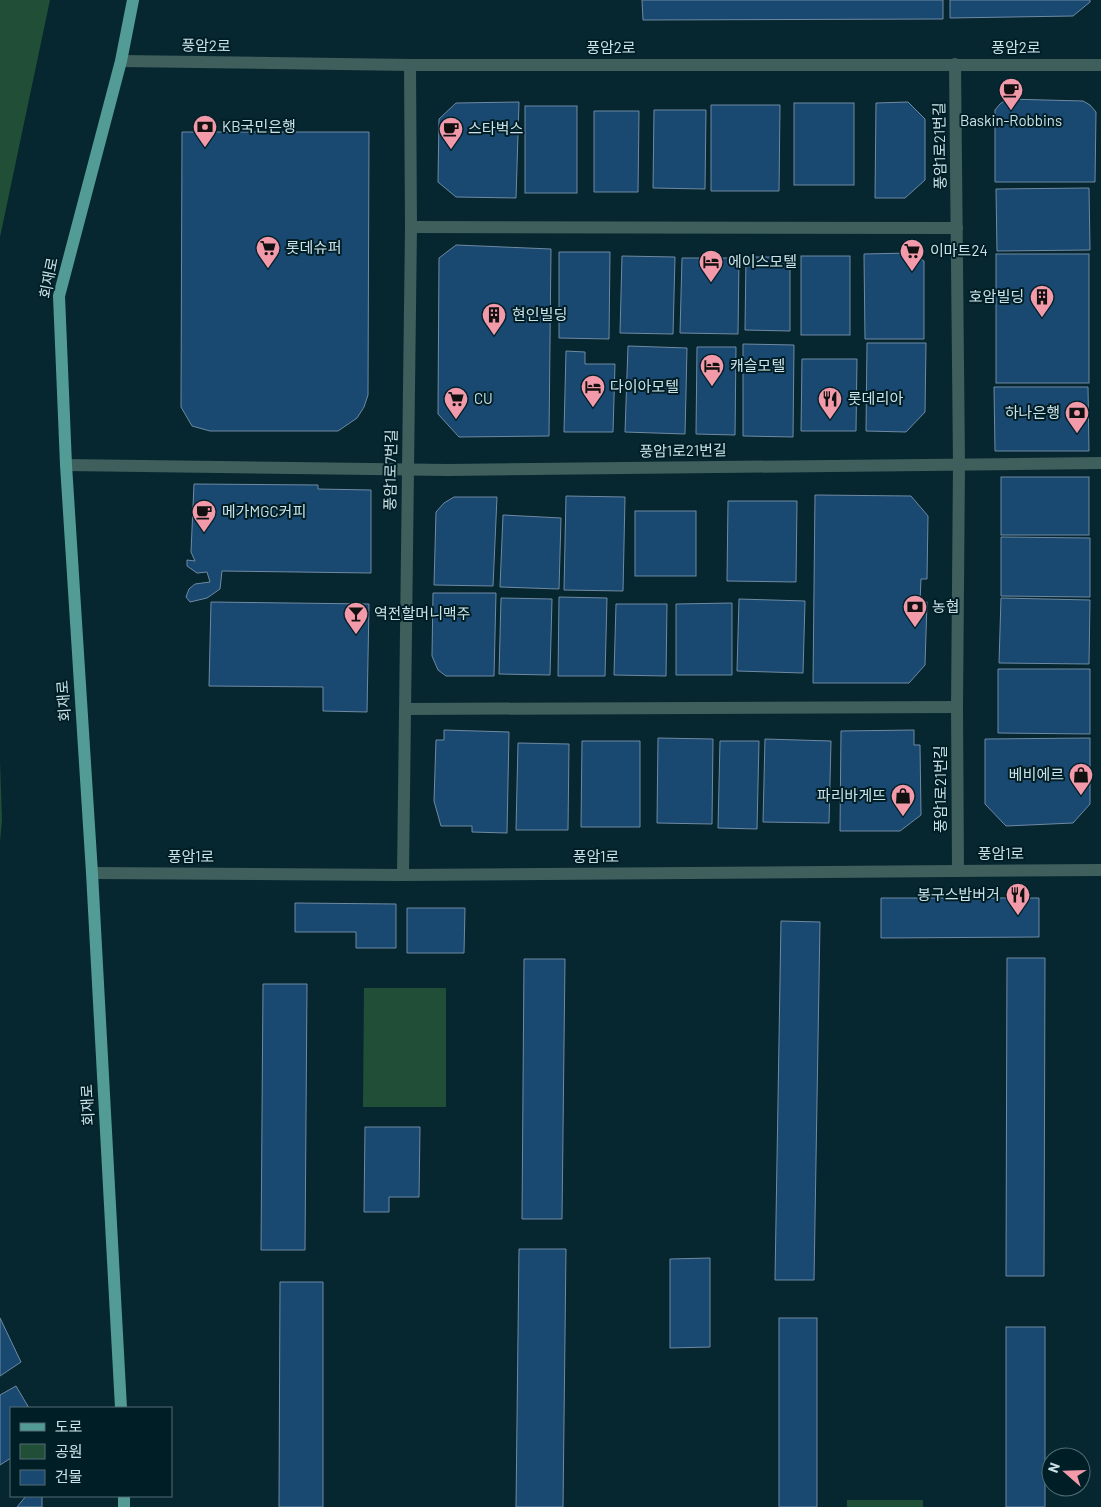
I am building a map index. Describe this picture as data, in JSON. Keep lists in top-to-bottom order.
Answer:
{
  "streets": {
    "main road": ["회재로"],
    "street": [
      "풍암2로",
      "풍암1로21번길",
      "풍암1로7번길",
      "풍암1로"
    ]
  },
  "crossings": [
    ["풍암2로", "풍암1로21번길"],
    ["풍암2로", "회재로"],
    ["풍암2로", "풍암1로7번길"],
    ["풍암1로21번길", "회재로"],
    ["풍암1로21번길", "풍암1로7번길"],
    ["풍암1로21번길", "풍암1로"],
    ["회재로", "풍암1로"],
    ["풍암1로7번길", "풍암1로"]
  ],
  "places": {
    "cafe": ["Baskin-Robbins", "스타벅스", "메가MGC커피"],
    "bank": ["KB국민은행", "하나은행", "농협"],
    "supermarket": ["롯데슈퍼", "이마트24", "CU"],
    "hotel": ["에이스모텔", "캐슬모텔", "다이아모텔"],
    "building": ["호암빌딩", "현인빌딩"],
    "restaurant": ["롯데리아", "봉구스밥버거"],
    "bar": ["역전할머니맥주"],
    "shop": ["베비에르", "파리바게뜨"]
  },
  "legend": ["도로", "공원", "건물"],
  "north": "left"
}
